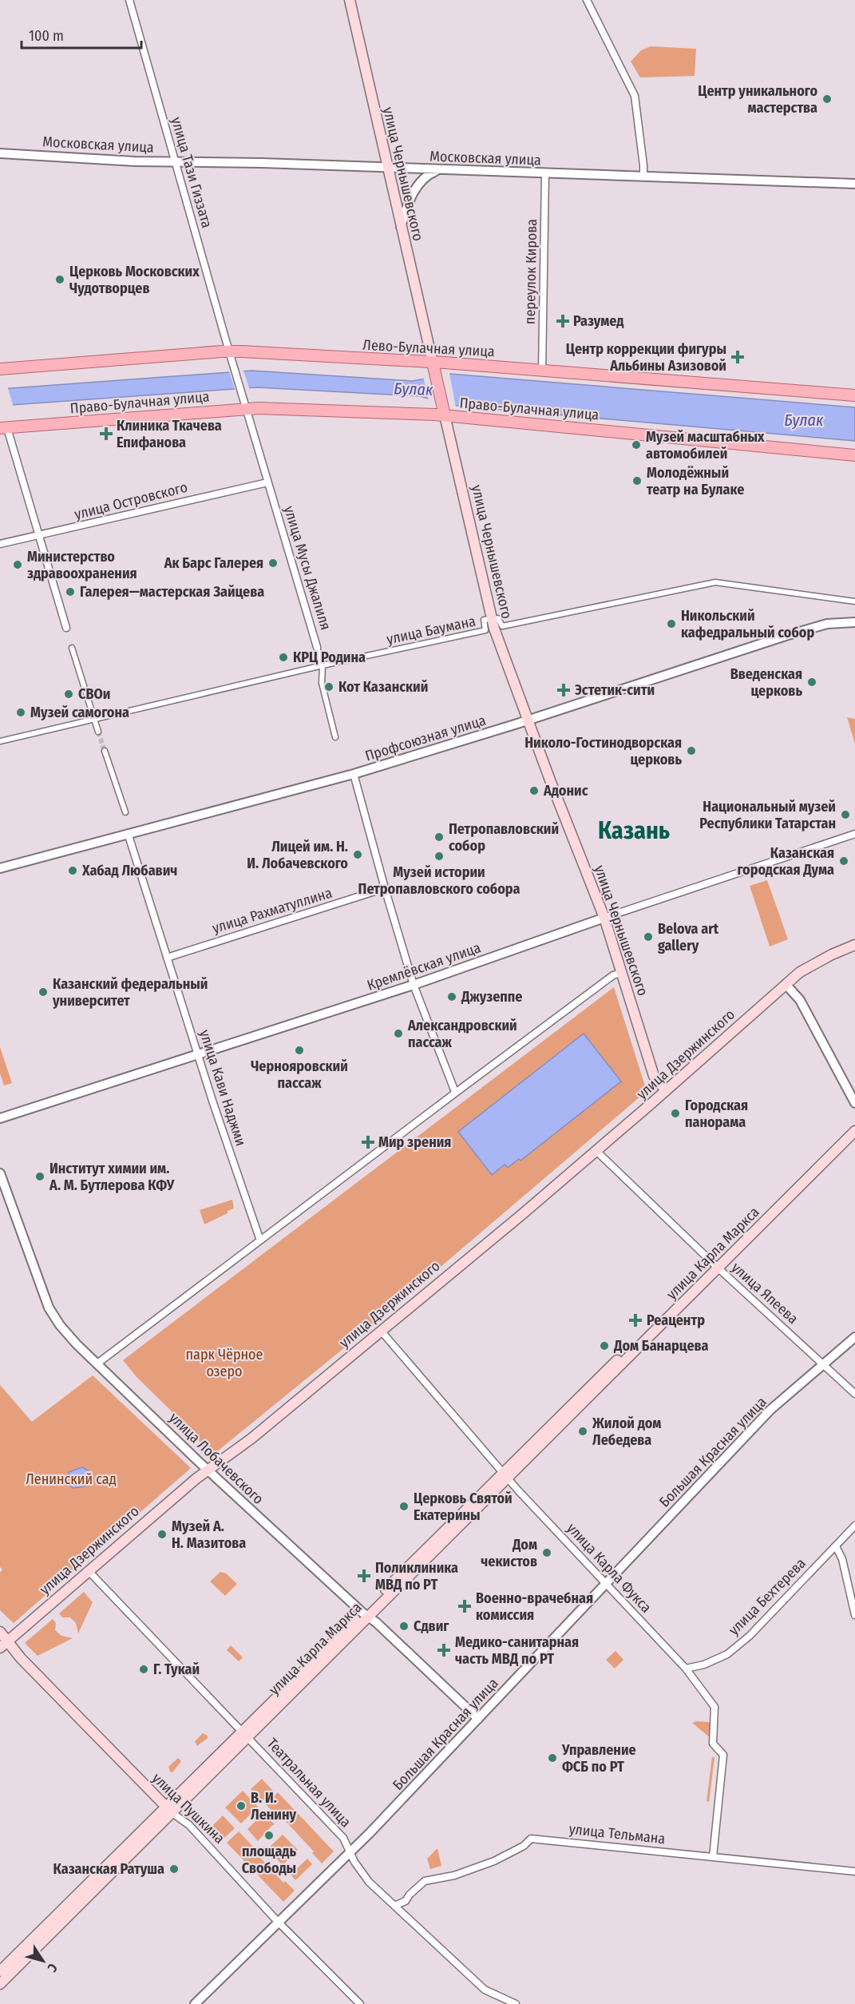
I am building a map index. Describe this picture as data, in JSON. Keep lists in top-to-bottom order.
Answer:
{
  "streets": {
    "main road": [
      "улица Чернышевского",
      "Лево-Булачная улица",
      "Право-Булачная улица",
      "улица Дзержинского",
      "улица Карла Маркса",
      "улица Пушкина"
    ],
    "street": [
      "Московская улица",
      "улица Тази Гиззата",
      "переулок Кирова",
      "улица Островского",
      "улица Мусы Джалиля",
      "улица Баумана",
      "Профсоюзная улица",
      "улица Рахматуллина",
      "Кремлёвская улица",
      "улица Кави Наджми",
      "улица Япеева",
      "Большая Красная улица",
      "улица Лобачевского",
      "улица Карла Фукса",
      "улица Бехтерева",
      "Театральная улица",
      "улица Тельмана"
    ]
  },
  "crossings": [
    ["Московская улица", "улица Тази Гиззата"],
    ["Московская улица", "улица Чернышевского"],
    ["Московская улица", "переулок Кирова"],
    ["улица Тази Гиззата", "Лево-Булачная улица"],
    ["улица Тази Гиззата", "Право-Булачная улица"],
    ["улица Тази Гиззата", "улица Мусы Джалиля"],
    ["улица Чернышевского", "Лево-Булачная улица"],
    ["улица Чернышевского", "Право-Булачная улица"],
    ["улица Чернышевского", "улица Баумана"],
    ["улица Чернышевского", "Профсоюзная улица"],
    ["улица Чернышевского", "Кремлёвская улица"],
    ["улица Чернышевского", "улица Дзержинского"],
    ["переулок Кирова", "Лево-Булачная улица"],
    ["Право-Булачная улица", "улица Мусы Джалиля"],
    ["улица Островского", "улица Мусы Джалиля"],
    ["улица Мусы Джалиля", "улица Баумана"],
    ["Профсоюзная улица", "улица Кави Наджми"],
    ["улица Рахматуллина", "улица Кави Наджми"],
    ["Кремлёвская улица", "улица Кави Наджми"],
    ["улица Дзержинского", "улица Япеева"],
    ["улица Дзержинского", "улица Лобачевского"],
    ["улица Дзержинского", "улица Карла Фукса"],
    ["улица Дзержинского", "Театральная улица"],
    ["улица Дзержинского", "улица Пушкина"],
    ["улица Карла Маркса", "улица Япеева"],
    ["улица Карла Маркса", "улица Лобачевского"],
    ["улица Карла Маркса", "улица Карла Фукса"],
    ["улица Карла Маркса", "Театральная улица"],
    ["улица Карла Маркса", "улица Пушкина"],
    ["улица Япеева", "Большая Красная улица"],
    ["Большая Красная улица", "улица Лобачевского"],
    ["Большая Красная улица", "улица Карла Фукса"],
    ["Большая Красная улица", "Театральная улица"],
    ["Большая Красная улица", "улица Пушкина"],
    ["улица Карла Фукса", "улица Бехтерева"],
    ["улица Карла Фукса", "улица Тельмана"],
    ["Театральная улица", "улица Тельмана"]
  ],
  "districts": ["Казань"],
  "water": ["Булак"],
  "parks": ["парк Чёрное озеро", "Ленинский сад"],
  "places": {
    "other": [
      "Центр уникального мастерства",
      "Церковь Московских Чудотворцев",
      "Музей масштабных автомобилей",
      "Молодёжный театр на Булаке",
      "Ак Барс Галерея",
      "Министерство здравоохранения",
      "Галерея—мастерская Зайцева",
      "Никольский кафедральный собор",
      "КРЦ Родина",
      "Введенская церковь",
      "Кот Казанский",
      "СВОи",
      "Музей самогона",
      "Николо-Гостинодворская церковь",
      "Адонис",
      "Национальный музей Республики Татарстан",
      "Петропавловский собор",
      "Лицей им. Н. И. Лобачевского",
      "Музей истории Петропавловского собора",
      "Казанская городская Дума",
      "Хабад Любавич",
      "Belova art gallery",
      "Казанский федеральный университет",
      "Джузеппе",
      "Александровский пассаж",
      "Чернояровский пассаж",
      "Городская панорама",
      "Институт химии им. А. М. Бутлерова КФУ",
      "Дом Банарцева",
      "Жилой дом Лебедева",
      "Церковь Святой Екатерины",
      "Музей А. Н. Мазитова",
      "Дом чекистов",
      "Сдвиг",
      "Г. Тукай",
      "Управление ФСБ по РТ",
      "В. И. Ленину",
      "площадь Свободы",
      "Казанская Ратуша"
    ],
    "health": [
      "Разумед",
      "Центр коррекции фигуры Альбины Азизовой",
      "Клиника Ткачева Епифанова",
      "Эстетик-сити",
      "Мир зрения",
      "Реацентр",
      "Поликлиника МВД по РТ",
      "Военно-врачебная комиссия",
      "Медико-санитарная часть МВД по РТ"
    ]
  },
  "scale_bar": "100 m",
  "north": "bottom right"
}
